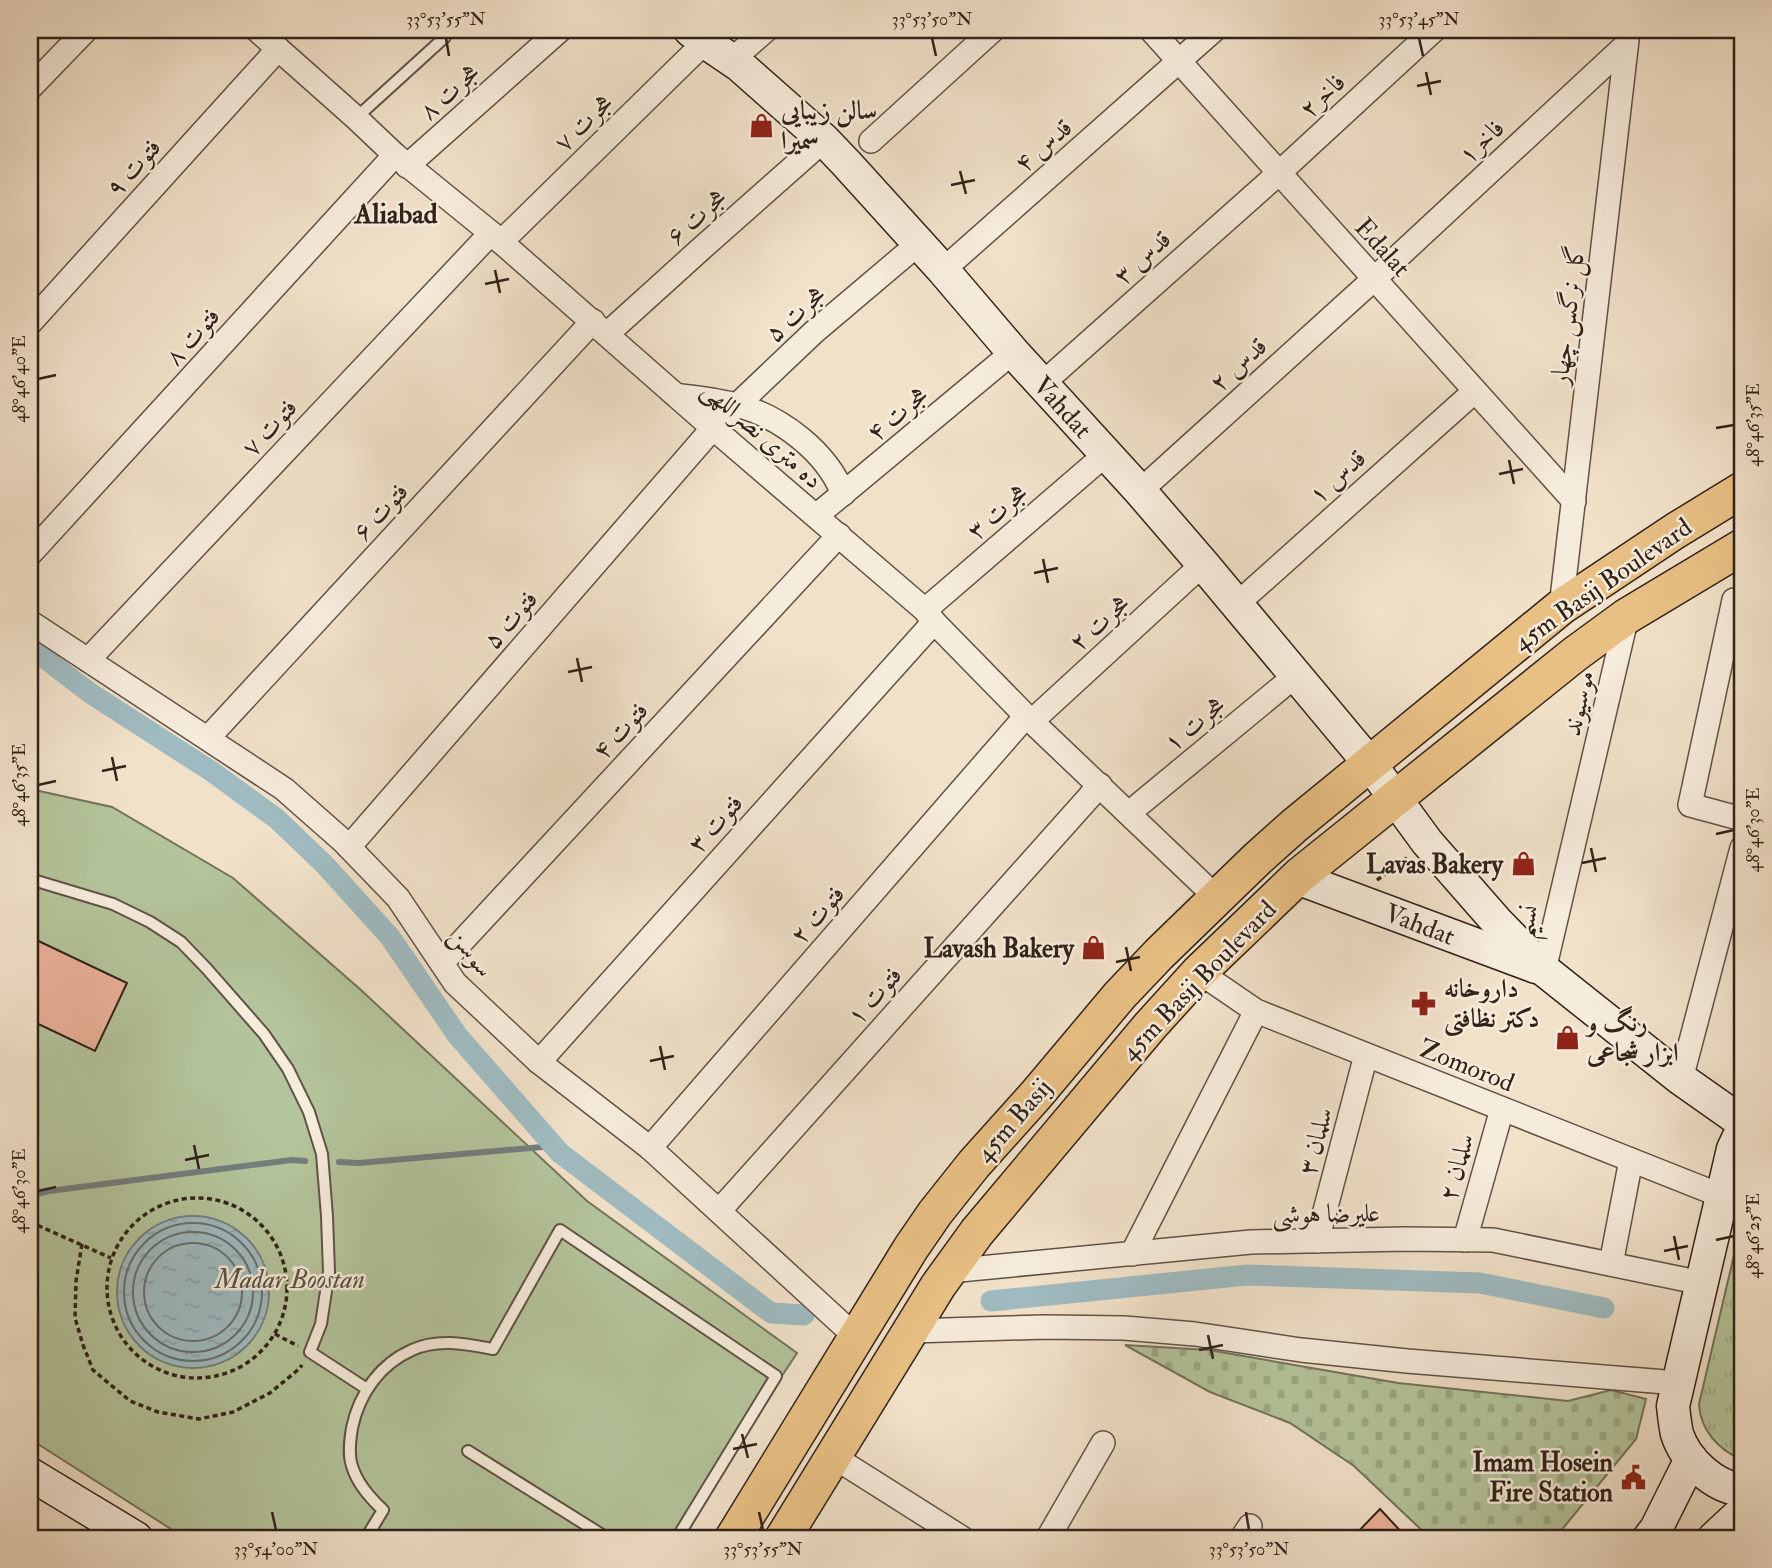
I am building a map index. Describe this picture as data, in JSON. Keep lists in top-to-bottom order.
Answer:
{
  "streets": {
    "main road": ["45m Basij Boulevard", "45m Basij"],
    "street": [
      "هجرت ۸",
      "فاخر۲",
      "هجرت ۷",
      "فاخر۱",
      "قدس ۴",
      "فتوت ۹",
      "هجرت ۶",
      "Edalat",
      "قدس ۳",
      "هجرت ۵",
      "گل نرگس چهار",
      "فتوت ۸",
      "قدس ۲",
      "Vahdat",
      "هجرت ۴",
      "فتوت ۷",
      "ده متری نصراللهی",
      "قدس ۱",
      "فتوت ۶",
      "هجرت ۳",
      "فتوت ۵",
      "هجرت ۲",
      "موسیوند",
      "هجرت ۱",
      "فتوت ۴",
      "فتوت ۳",
      "فتوت ۲",
      "نسیم",
      "سوسن",
      "فتوت ۱",
      "Zomorod",
      "سلمان ۳",
      "سلمان ۲",
      "علیرضا هوشی"
    ]
  },
  "crossings": [
    ["هجرت ۸", "فتوت ۸"],
    ["هجرت ۸", "ده متری نصراللهی"],
    ["فاخر۲", "Edalat"],
    ["فاخر۲", "قدس ۳"],
    ["هجرت ۷", "Vahdat"],
    ["هجرت ۷", "فتوت ۷"],
    ["هجرت ۷", "ده متری نصراللهی"],
    ["فاخر۱", "Edalat"],
    ["فاخر۱", "گل نرگس چهار"],
    ["فاخر۱", "قدس ۲"],
    ["قدس ۴", "Edalat"],
    ["قدس ۴", "Vahdat"],
    ["فتوت ۹", "ده متری نصراللهی"],
    ["هجرت ۶", "Vahdat"],
    ["هجرت ۶", "ده متری نصراللهی"],
    ["هجرت ۶", "فتوت ۶"],
    ["Edalat", "قدس ۳"],
    ["Edalat", "گل نرگس چهار"],
    ["Edalat", "قدس ۲"],
    ["Edalat", "قدس ۱"],
    ["قدس ۳", "Vahdat"],
    ["هجرت ۵", "Vahdat"],
    ["هجرت ۵", "ده متری نصراللهی"],
    ["هجرت ۵", "فتوت ۵"],
    ["گل نرگس چهار", "45m Basij Boulevard"],
    ["فتوت ۸", "ده متری نصراللهی"],
    ["قدس ۲", "Vahdat"],
    ["Vahdat", "هجرت ۴"],
    ["Vahdat", "قدس ۱"],
    ["Vahdat", "هجرت ۳"],
    ["Vahdat", "45m Basij Boulevard"],
    ["Vahdat", "هجرت ۲"],
    ["Vahdat", "هجرت ۱"],
    ["Vahdat", "نسیم"],
    ["Vahdat", "45m Basij"],
    ["هجرت ۴", "ده متری نصراللهی"],
    ["فتوت ۷", "ده متری نصراللهی"],
    ["فتوت ۷", "سوسن"],
    ["ده متری نصراللهی", "فتوت ۶"],
    ["ده متری نصراللهی", "هجرت ۳"],
    ["ده متری نصراللهی", "فتوت ۵"],
    ["ده متری نصراللهی", "هجرت ۲"],
    ["ده متری نصراللهی", "هجرت ۱"],
    ["ده متری نصراللهی", "فتوت ۴"],
    ["ده متری نصراللهی", "فتوت ۳"],
    ["ده متری نصراللهی", "فتوت ۲"],
    ["ده متری نصراللهی", "فتوت ۱"],
    ["ده متری نصراللهی", "45m Basij"],
    ["فتوت ۶", "سوسن"],
    ["هجرت ۳", "فتوت ۳"],
    ["45m Basij Boulevard", "موسیوند"],
    ["45m Basij Boulevard", "Zomorod"],
    ["45m Basij Boulevard", "45m Basij"],
    ["45m Basij Boulevard", "علیرضا هوشی"],
    ["فتوت ۵", "سوسن"],
    ["هجرت ۲", "فتوت ۲"],
    ["موسیوند", "نسیم"],
    ["فتوت ۴", "سوسن"],
    ["فتوت ۳", "سوسن"],
    ["فتوت ۲", "سوسن"],
    ["سوسن", "فتوت ۱"],
    ["سوسن", "45m Basij"],
    ["Zomorod", "سلمان ۳"],
    ["Zomorod", "سلمان ۲"],
    ["سلمان ۳", "علیرضا هوشی"],
    ["سلمان ۲", "علیرضا هوشی"]
  ],
  "districts": ["Aliabad"],
  "parks": ["Madar Boostan"],
  "places": {
    "shop": [
      "سالن زیبایی سمیرا",
      "Lavas Bakery",
      "Lavash Bakery",
      "رنگ و ابزار شجاعی"
    ],
    "pharmacy": ["داروخانه دکتر نظافتی"],
    "public building": ["Imam Hosein Fire Station"]
  },
  "coordinates": [
    "33°53'55\"N",
    "33°53'50\"N",
    "33°53'45\"N",
    "48°46'40\"E",
    "48°46'35\"E",
    "48°46'30\"E",
    "48°46'25\"E",
    "33°54'00\"N"
  ]
}
